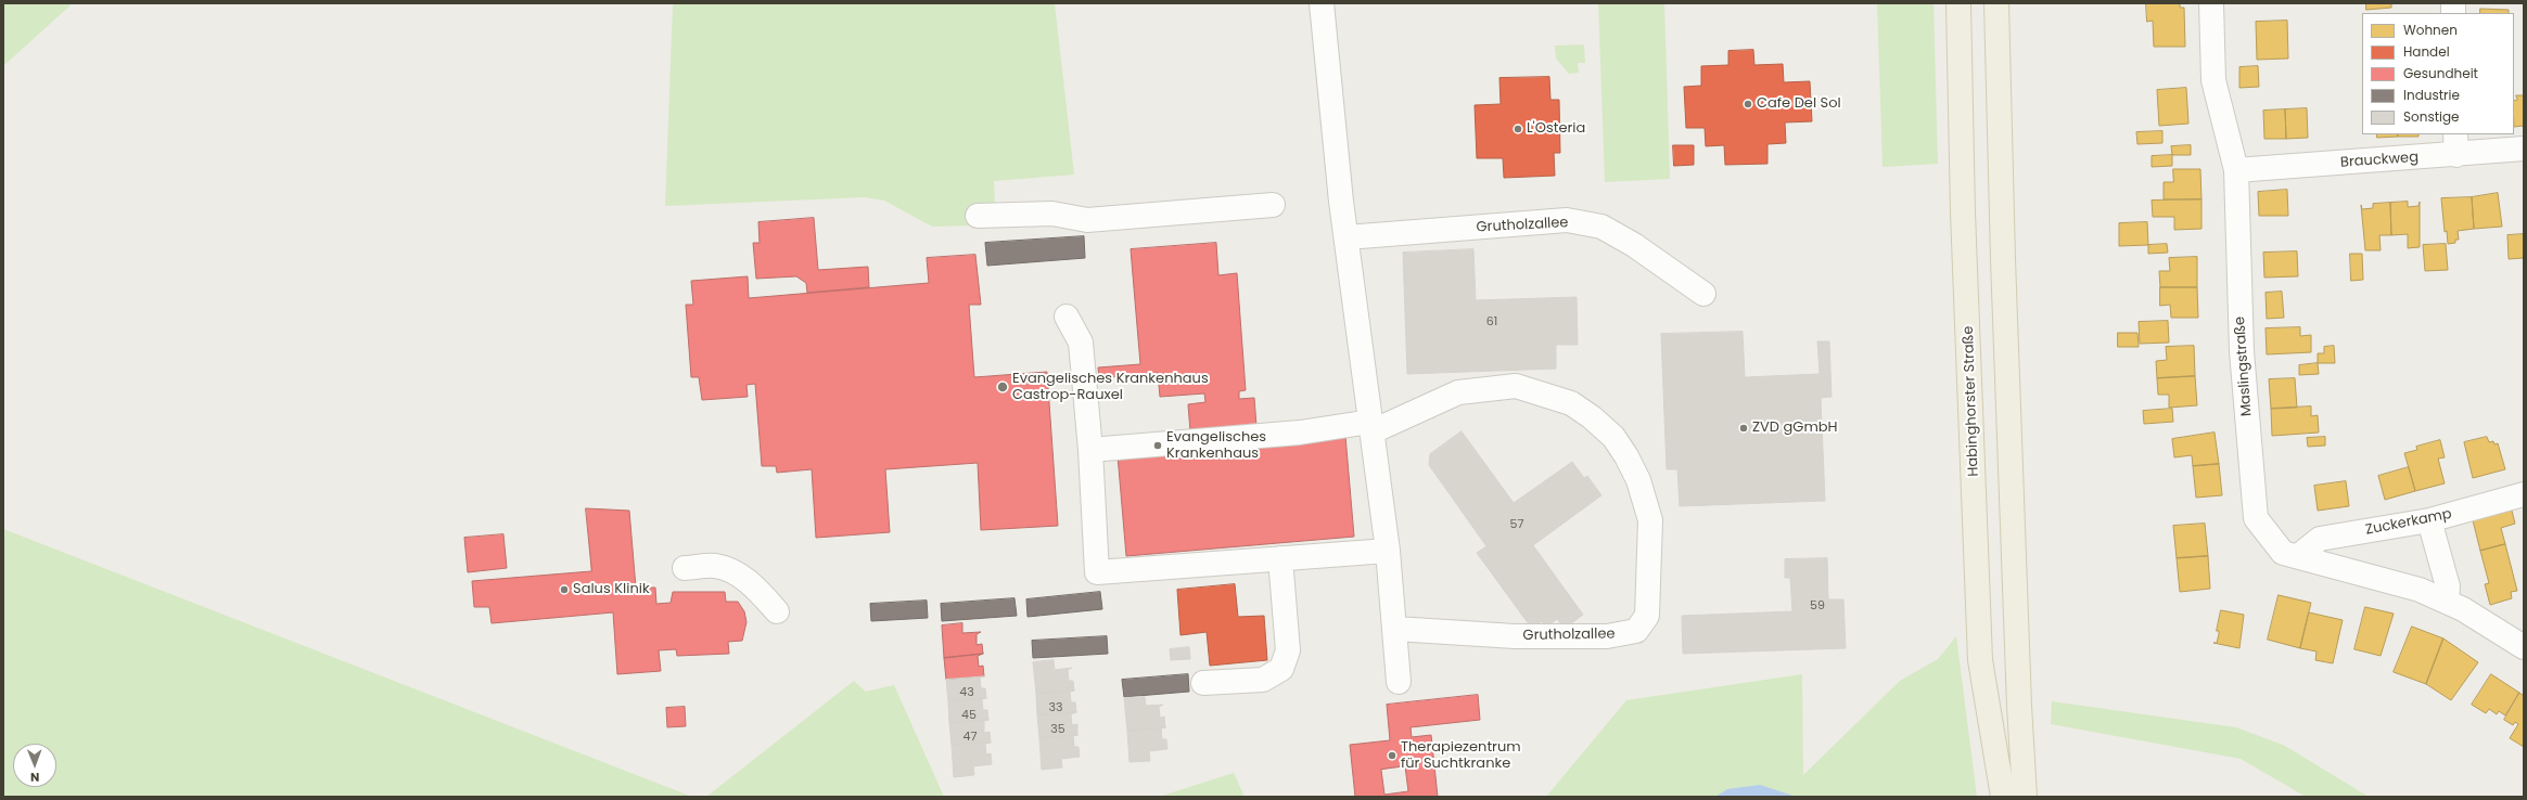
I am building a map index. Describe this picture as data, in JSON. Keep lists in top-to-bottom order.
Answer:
{
  "streets": {
    "main road": ["Habinghorster Straße"],
    "street": [
      "Brauckweg",
      "Grutholzallee",
      "Maslingstraße",
      "Zuckerkamp"
    ]
  },
  "crossings": [
    ["Brauckweg", "Maslingstraße"],
    ["Maslingstraße", "Zuckerkamp"]
  ],
  "places": [
    "Cafe Del Sol",
    "L'Osteria",
    "Evangelisches Krankenhaus Castrop-Rauxel",
    "ZVD gGmbH",
    "Evangelisches Krankenhaus",
    "Salus Klinik",
    "Therapiezentrum für Suchtkranke"
  ],
  "house_numbers": [
    "61",
    "57",
    "59",
    "43",
    "33",
    "45",
    "35",
    "47"
  ],
  "legend": [
    "Wohnen",
    "Handel",
    "Gesundheit",
    "Industrie",
    "Sonstige"
  ],
  "north": "bottom"
}
